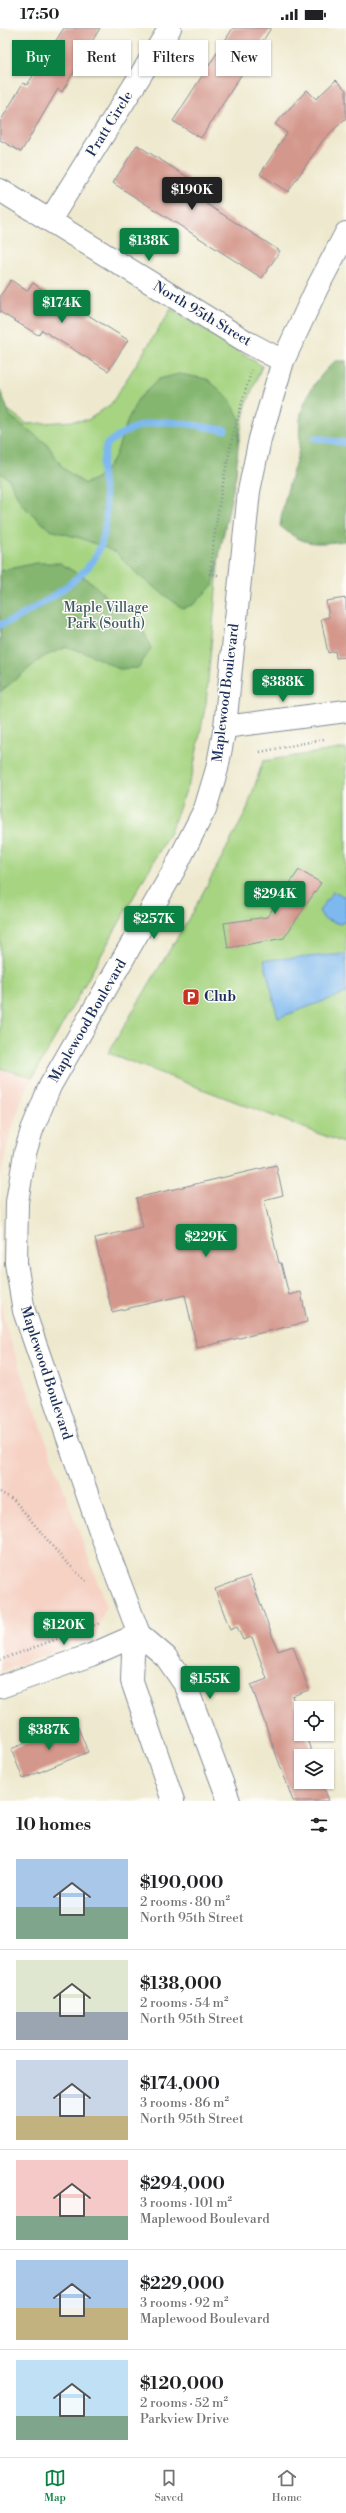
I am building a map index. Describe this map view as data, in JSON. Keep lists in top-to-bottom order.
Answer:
{
  "streets": {
    "street": ["Pratt Circle", "North 95th Street", "Maplewood Boulevard"]
  },
  "crossings": [
    ["Pratt Circle", "North 95th Street"],
    ["North 95th Street", "Maplewood Boulevard"]
  ],
  "parks": ["Maple Village Park (South)"],
  "places": {
    "parking": ["Club"]
  },
  "page": {
    "status": "17:50",
    "chip": [
      "Buy",
      "Rent",
      "Filters",
      "New"
    ],
    "price": [
      "$190K",
      "$138K",
      "$174K",
      "$388K",
      "$294K",
      "$257K",
      "$229K",
      "$120K",
      "$155K",
      "$387K"
    ],
    "heading": "10 homes",
    "list": [
      {
        "name": "$190,000",
        "note": "2 rooms · 80 m² · North 95th Street"
      },
      {
        "name": "$138,000",
        "note": "2 rooms · 54 m² · North 95th Street"
      },
      {
        "name": "$174,000",
        "note": "3 rooms · 86 m² · North 95th Street"
      },
      {
        "name": "$294,000",
        "note": "3 rooms · 101 m² · Maplewood Boulevard"
      },
      {
        "name": "$229,000",
        "note": "3 rooms · 92 m² · Maplewood Boulevard"
      },
      {
        "name": "$120,000",
        "note": "2 rooms · 52 m² · Parkview Drive"
      }
    ],
    "tabs": ["Map", "Saved", "Home"]
  }
}
